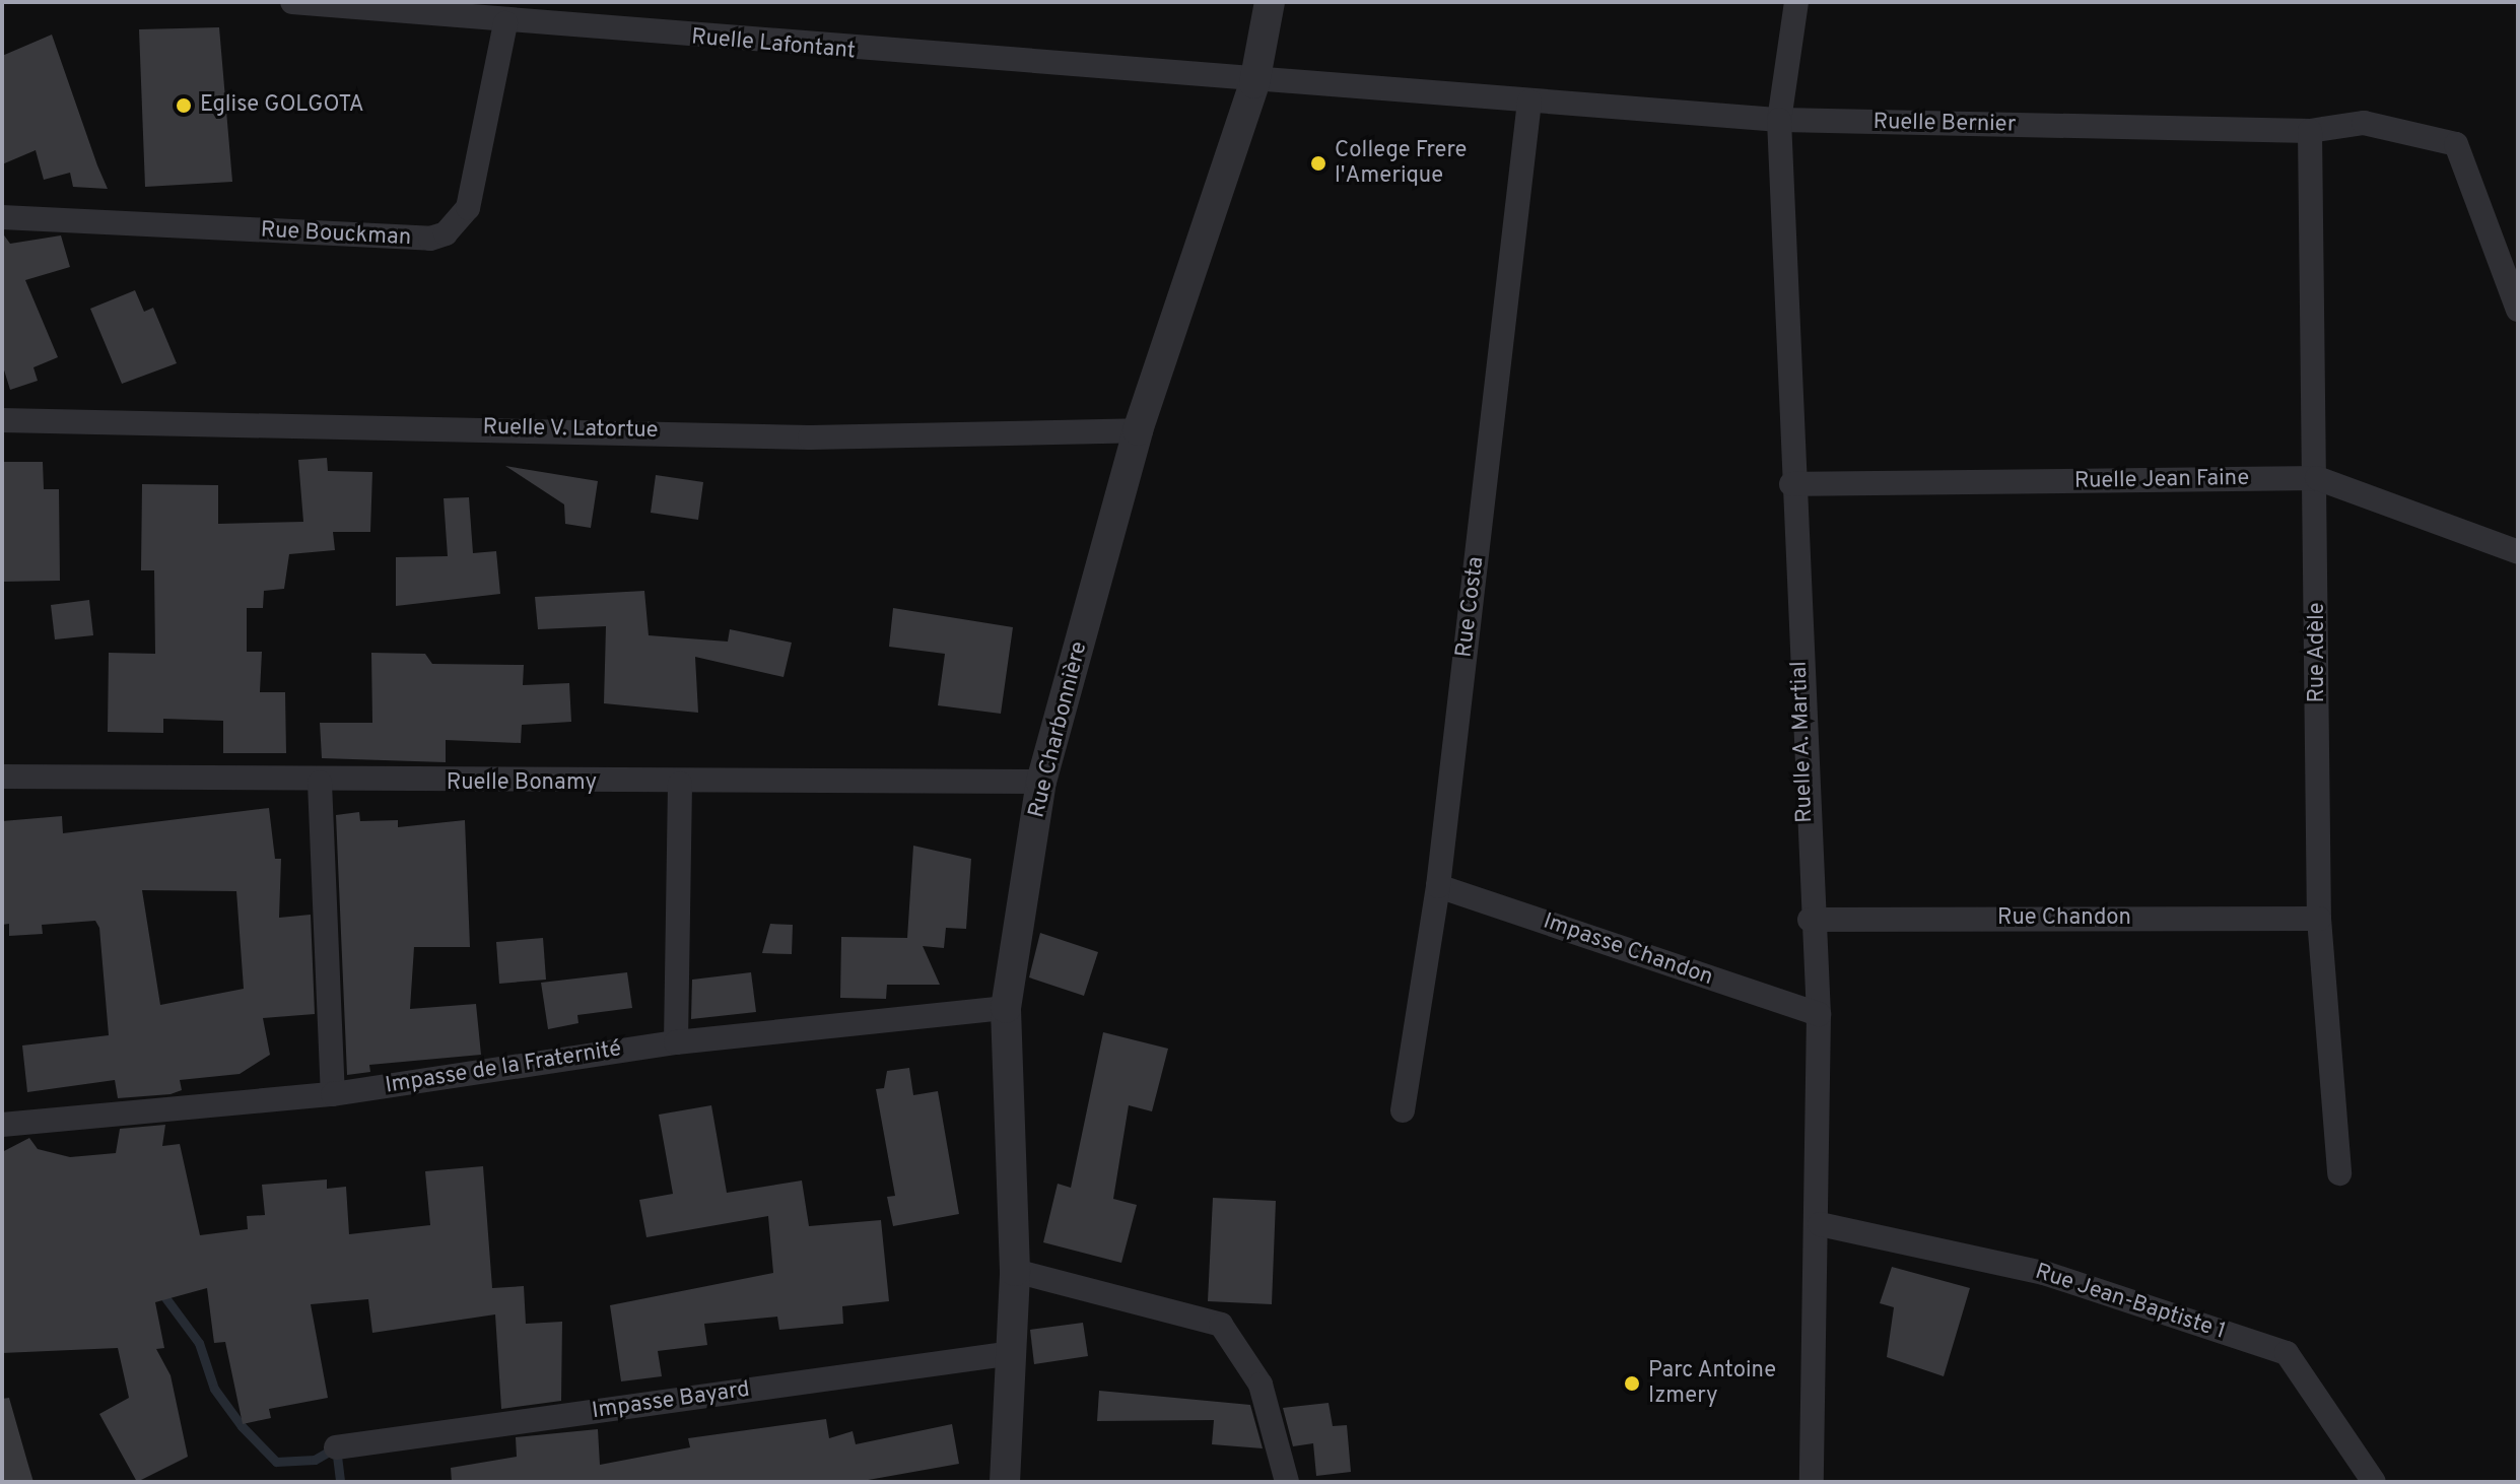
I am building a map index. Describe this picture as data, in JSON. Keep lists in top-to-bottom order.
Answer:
{
  "streets": {
    "street": [
      "Ruelle Lafontant",
      "Ruelle Bernier",
      "Rue Bouckman",
      "Ruelle V. Latortue",
      "Ruelle Jean Faine",
      "Rue Costa",
      "Rue Adèle",
      "Rue Charbonnière",
      "Ruelle A. Martial",
      "Ruelle Bonamy",
      "Rue Chandon",
      "Impasse Chandon",
      "Impasse de la Fraternité",
      "Rue Jean-Baptiste 1",
      "Impasse Bayard"
    ]
  },
  "crossings": [
    ["Ruelle Lafontant", "Ruelle Bernier"],
    ["Ruelle Lafontant", "Rue Bouckman"],
    ["Ruelle Lafontant", "Rue Charbonnière"],
    ["Ruelle Bernier", "Rue Costa"],
    ["Ruelle Bernier", "Rue Adèle"],
    ["Ruelle Bernier", "Rue Charbonnière"],
    ["Ruelle Bernier", "Ruelle A. Martial"],
    ["Ruelle V. Latortue", "Rue Charbonnière"],
    ["Ruelle Jean Faine", "Rue Adèle"],
    ["Ruelle Jean Faine", "Ruelle A. Martial"],
    ["Rue Costa", "Impasse Chandon"],
    ["Rue Adèle", "Rue Chandon"],
    ["Rue Charbonnière", "Ruelle Bonamy"],
    ["Rue Charbonnière", "Impasse de la Fraternité"],
    ["Rue Charbonnière", "Impasse Bayard"],
    ["Ruelle A. Martial", "Rue Chandon"],
    ["Ruelle A. Martial", "Impasse Chandon"],
    ["Ruelle A. Martial", "Rue Jean-Baptiste 1"]
  ],
  "places": ["Eglise GOLGOTA", "College Frere l'Amerique", "Parc Antoine Izmery"]
}
